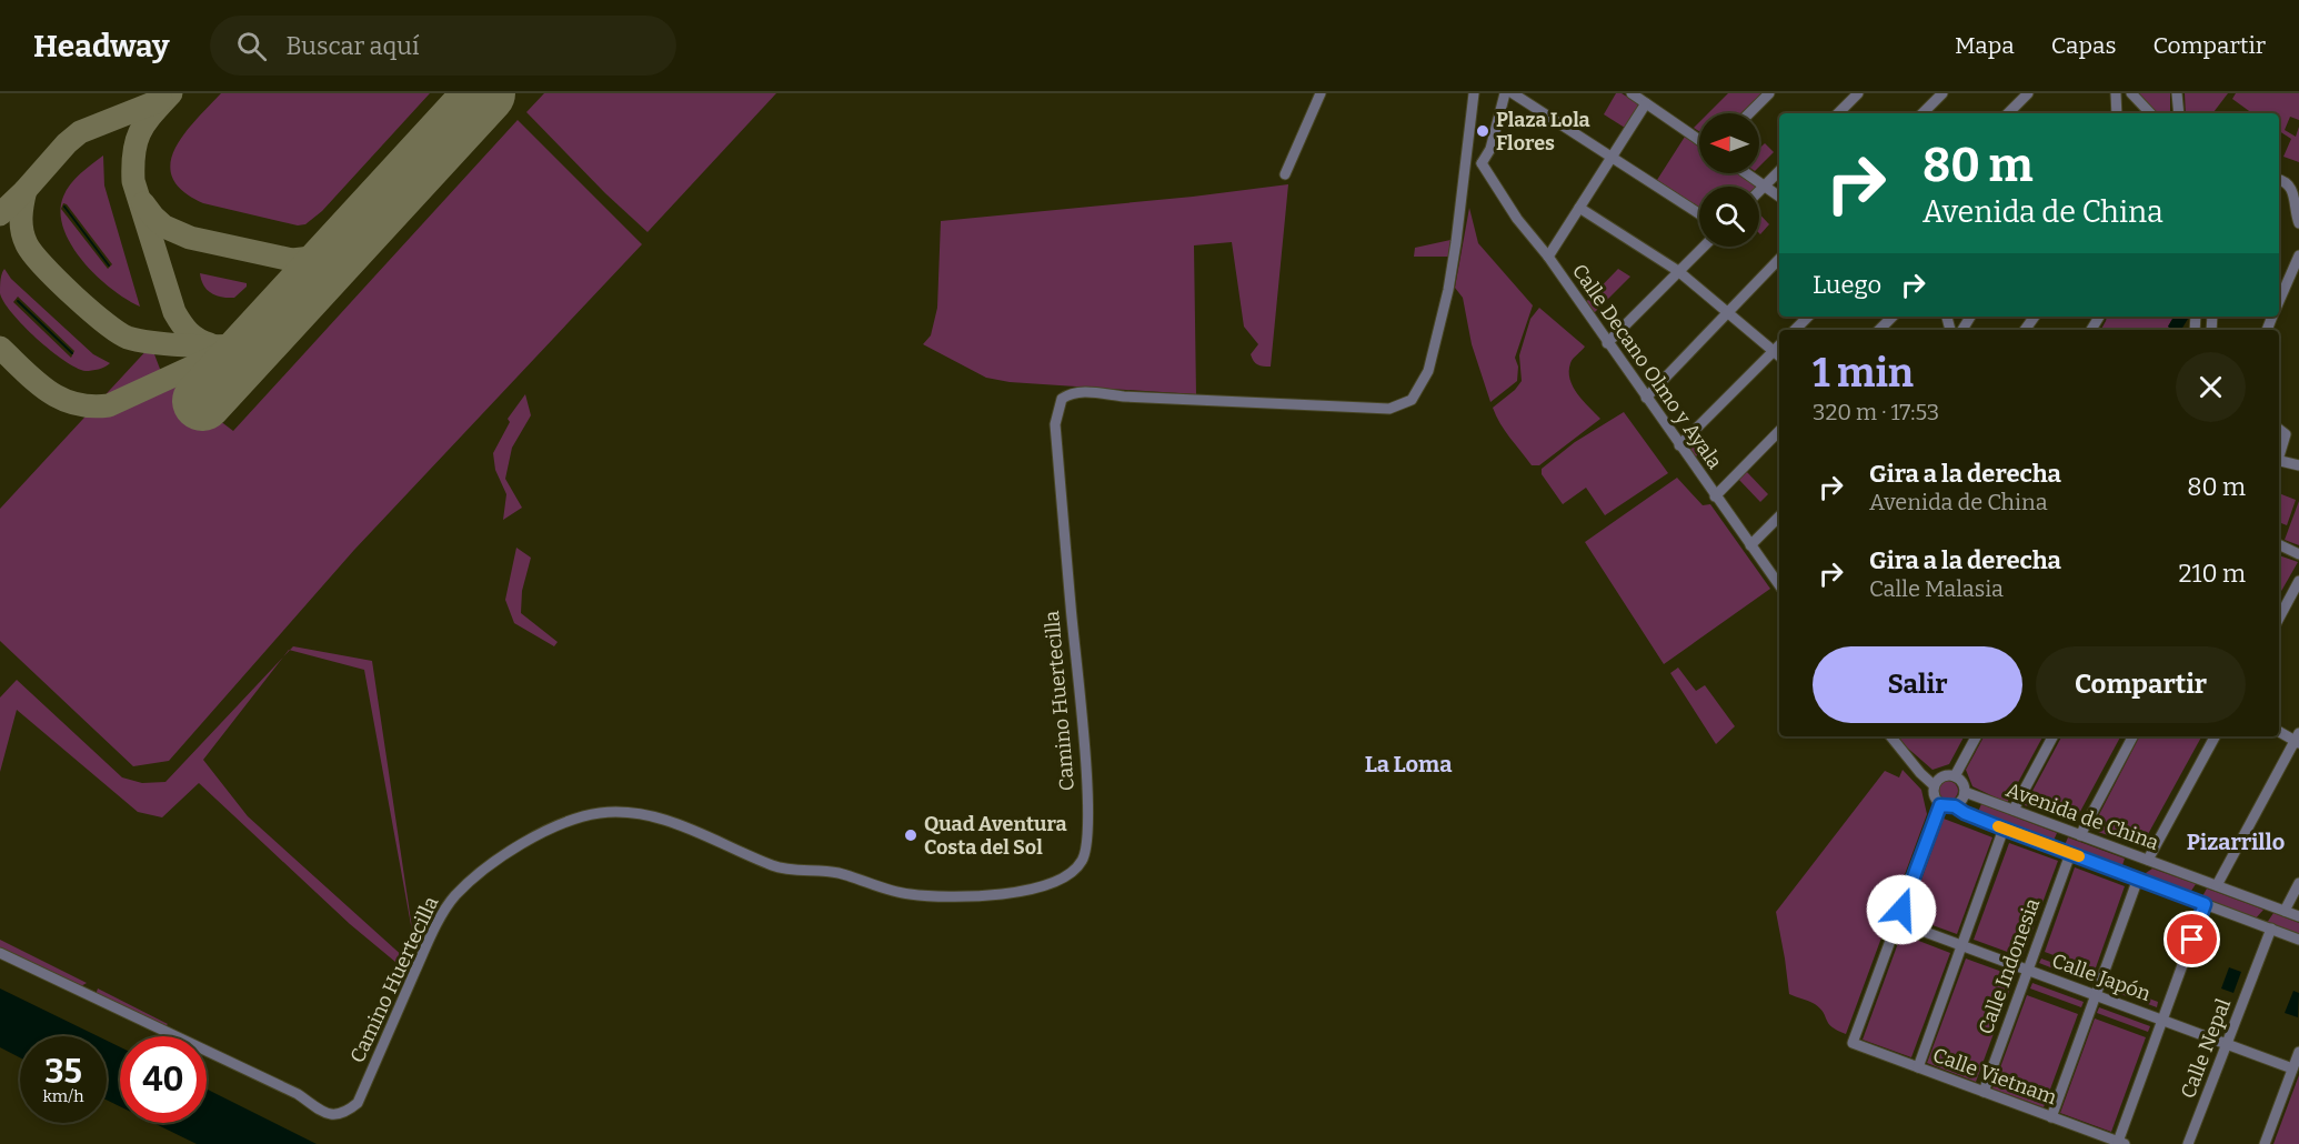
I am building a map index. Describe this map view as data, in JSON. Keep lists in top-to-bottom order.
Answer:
{
  "streets": {
    "street": [
      "Calle Decano Olmo y Ayala",
      "Camino Huertecilla",
      "Avenida de China",
      "Calle Indonesia",
      "Calle Japón",
      "Calle Nepal",
      "Calle Vietnam"
    ]
  },
  "crossings": [
    ["Avenida de China", "Calle Indonesia"],
    ["Avenida de China", "Calle Nepal"],
    ["Calle Indonesia", "Calle Japón"],
    ["Calle Indonesia", "Calle Vietnam"],
    ["Calle Japón", "Calle Nepal"],
    ["Calle Japón", "Calle Vietnam"]
  ],
  "districts": ["La Loma", "Pizarrillo"],
  "places": ["Plaza Lola Flores", "Quad Aventura Costa del Sol"],
  "north": "left",
  "page": {
    "header": "Headway",
    "search": "Buscar aquí",
    "nav": ["Mapa", "Capas", "Compartir"],
    "turn": ["80 m", "Avenida de China"],
    "then": "Luego",
    "heading": ["1 min", "320 m · 17:53"],
    "list": [
      {
        "name": "Gira a la derecha",
        "note": "Avenida de China",
        "value": "80 m"
      },
      {
        "name": "Gira a la derecha",
        "note": "Calle Malasia",
        "value": "210 m"
      }
    ],
    "buttons": ["Salir", "Compartir"],
    "speed": "35 km/h",
    "limit": "40"
  }
}
